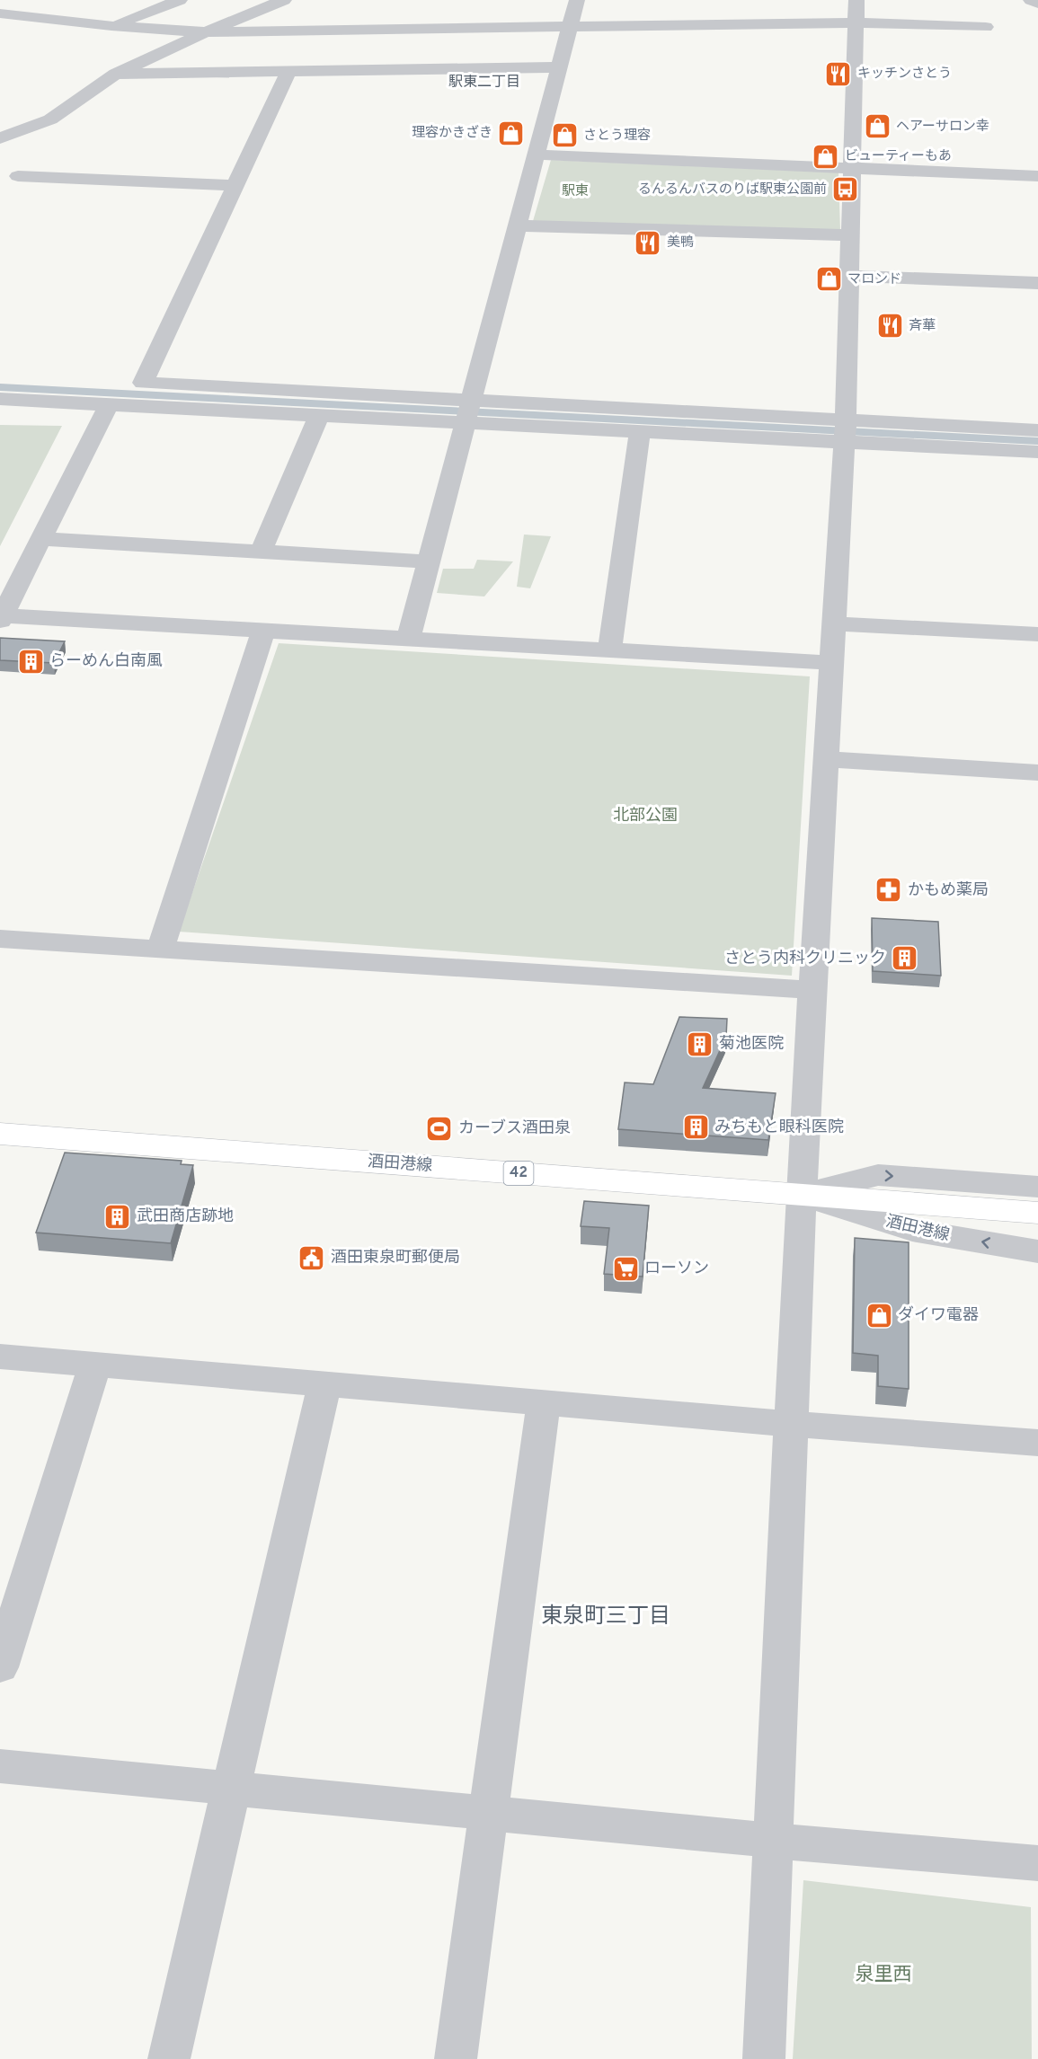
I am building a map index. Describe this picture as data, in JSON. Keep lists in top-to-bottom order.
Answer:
{
  "streets": {
    "main road": ["酒田港線", "42"]
  },
  "districts": ["駅東二丁目", "東泉町三丁目"],
  "parks": ["駅東", "北部公園", "泉里西"],
  "places": {
    "restaurant": ["キッチンさとう", "美鴨", "斉華"],
    "shop": [
      "ヘアーサロン幸",
      "理容かきざき",
      "さとう理容",
      "ビューティーもあ",
      "マロンド",
      "ダイワ電器"
    ],
    "bus stop": ["るんるんバスのりば駅東公園前"],
    "building": [
      "らーめん白南風",
      "さとう内科クリニック",
      "菊池医院",
      "みちもと眼科医院",
      "武田商店跡地"
    ],
    "pharmacy": ["かもめ薬局"],
    "sports": ["カーブス酒田泉"],
    "public building": ["酒田東泉町郵便局"],
    "supermarket": ["ローソン"]
  }
}
